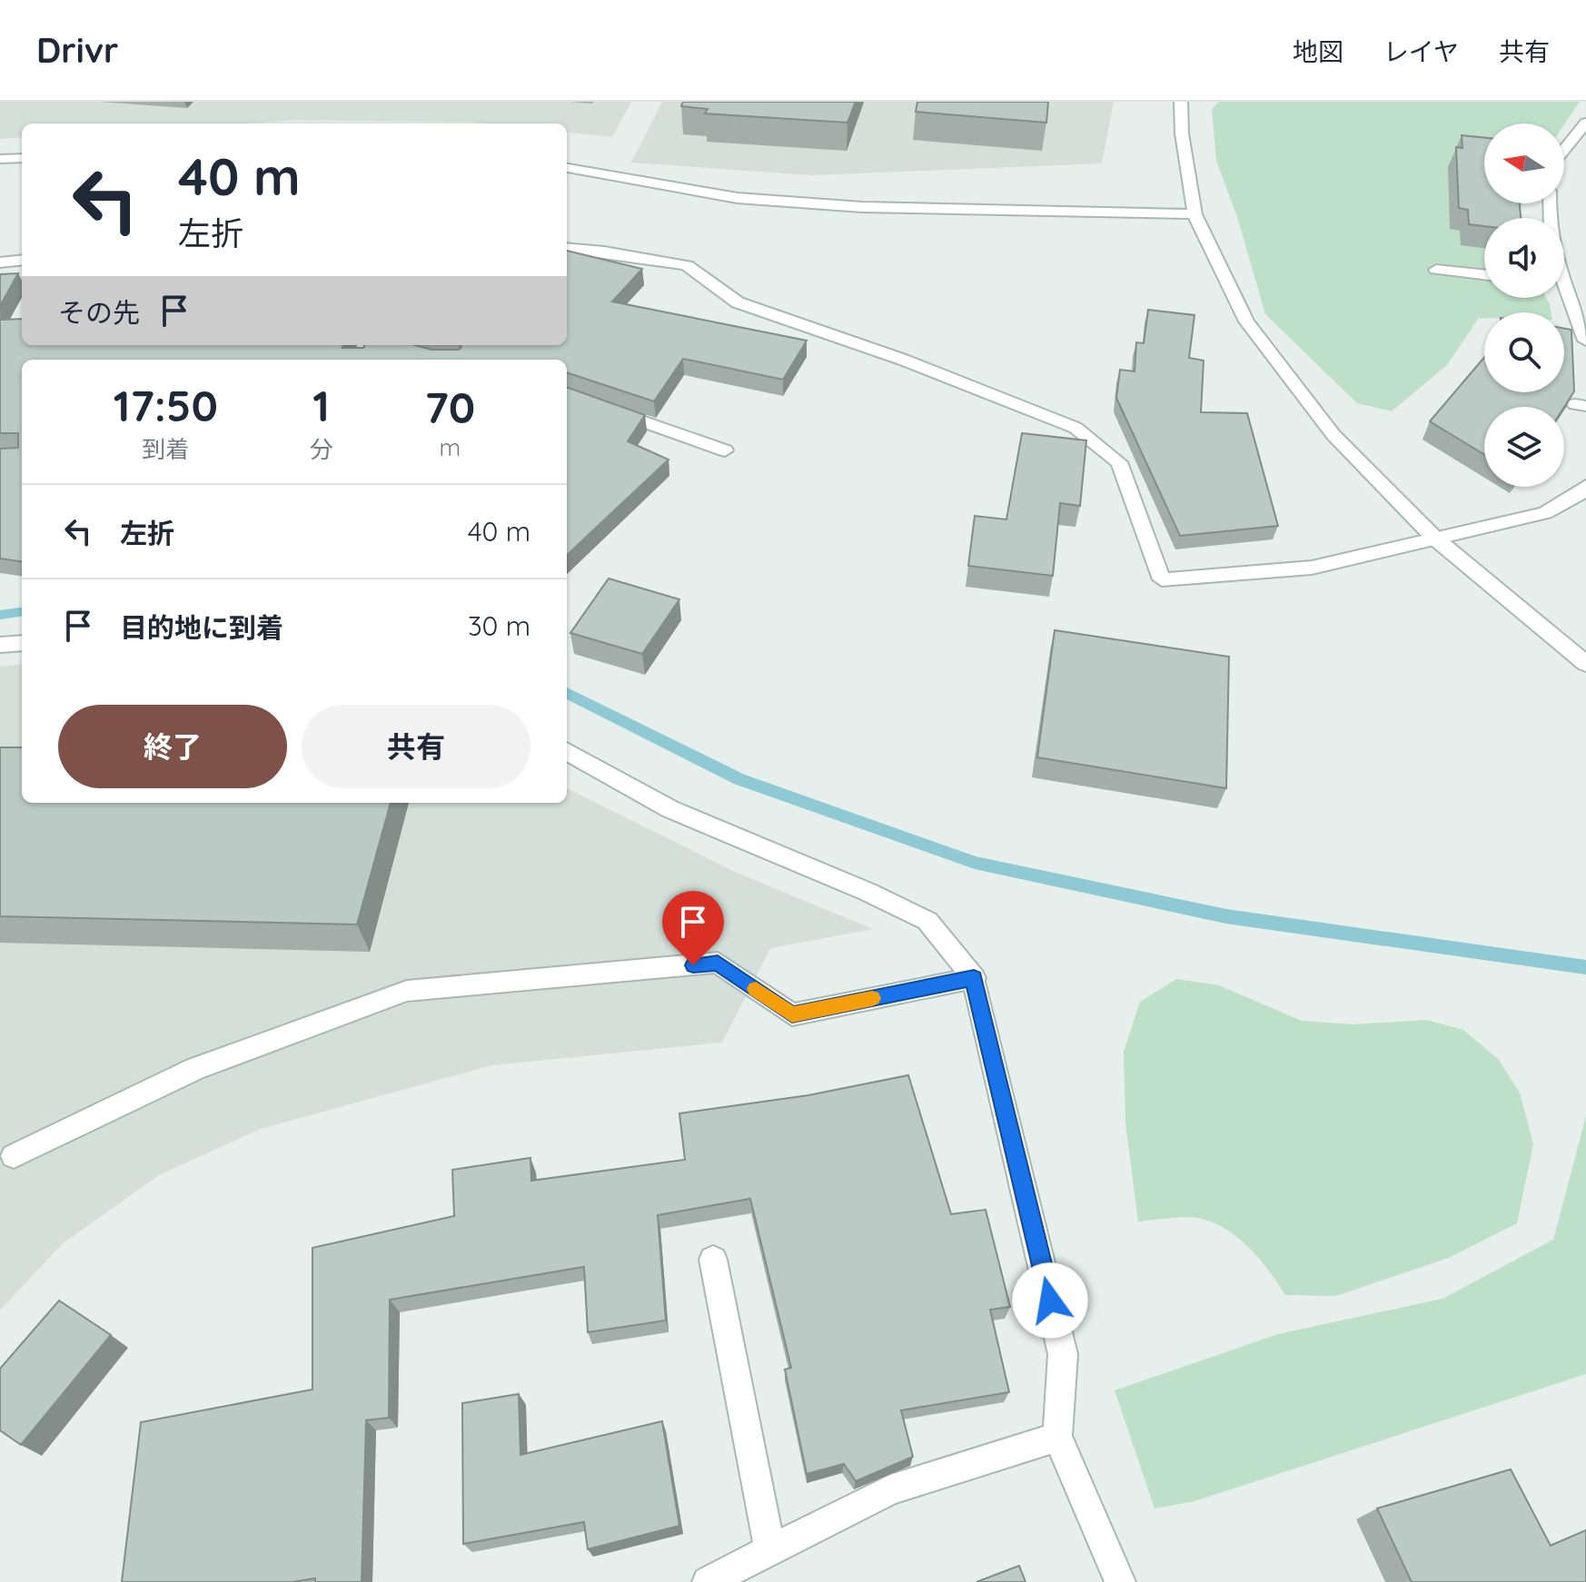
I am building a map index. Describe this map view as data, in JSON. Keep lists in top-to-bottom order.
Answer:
{
  "north": "left",
  "page": {
    "header": "Drivr",
    "nav": ["地図", "レイヤ", "共有"],
    "turn": ["40 m", "左折"],
    "then": "その先",
    "eta": [
      "17:50",
      "到着",
      "1",
      "分",
      "70",
      "m"
    ],
    "list": [
      {
        "name": "左折",
        "value": "40 m"
      },
      {
        "name": "目的地に到着",
        "value": "30 m"
      }
    ],
    "buttons": ["終了", "共有"]
  }
}
